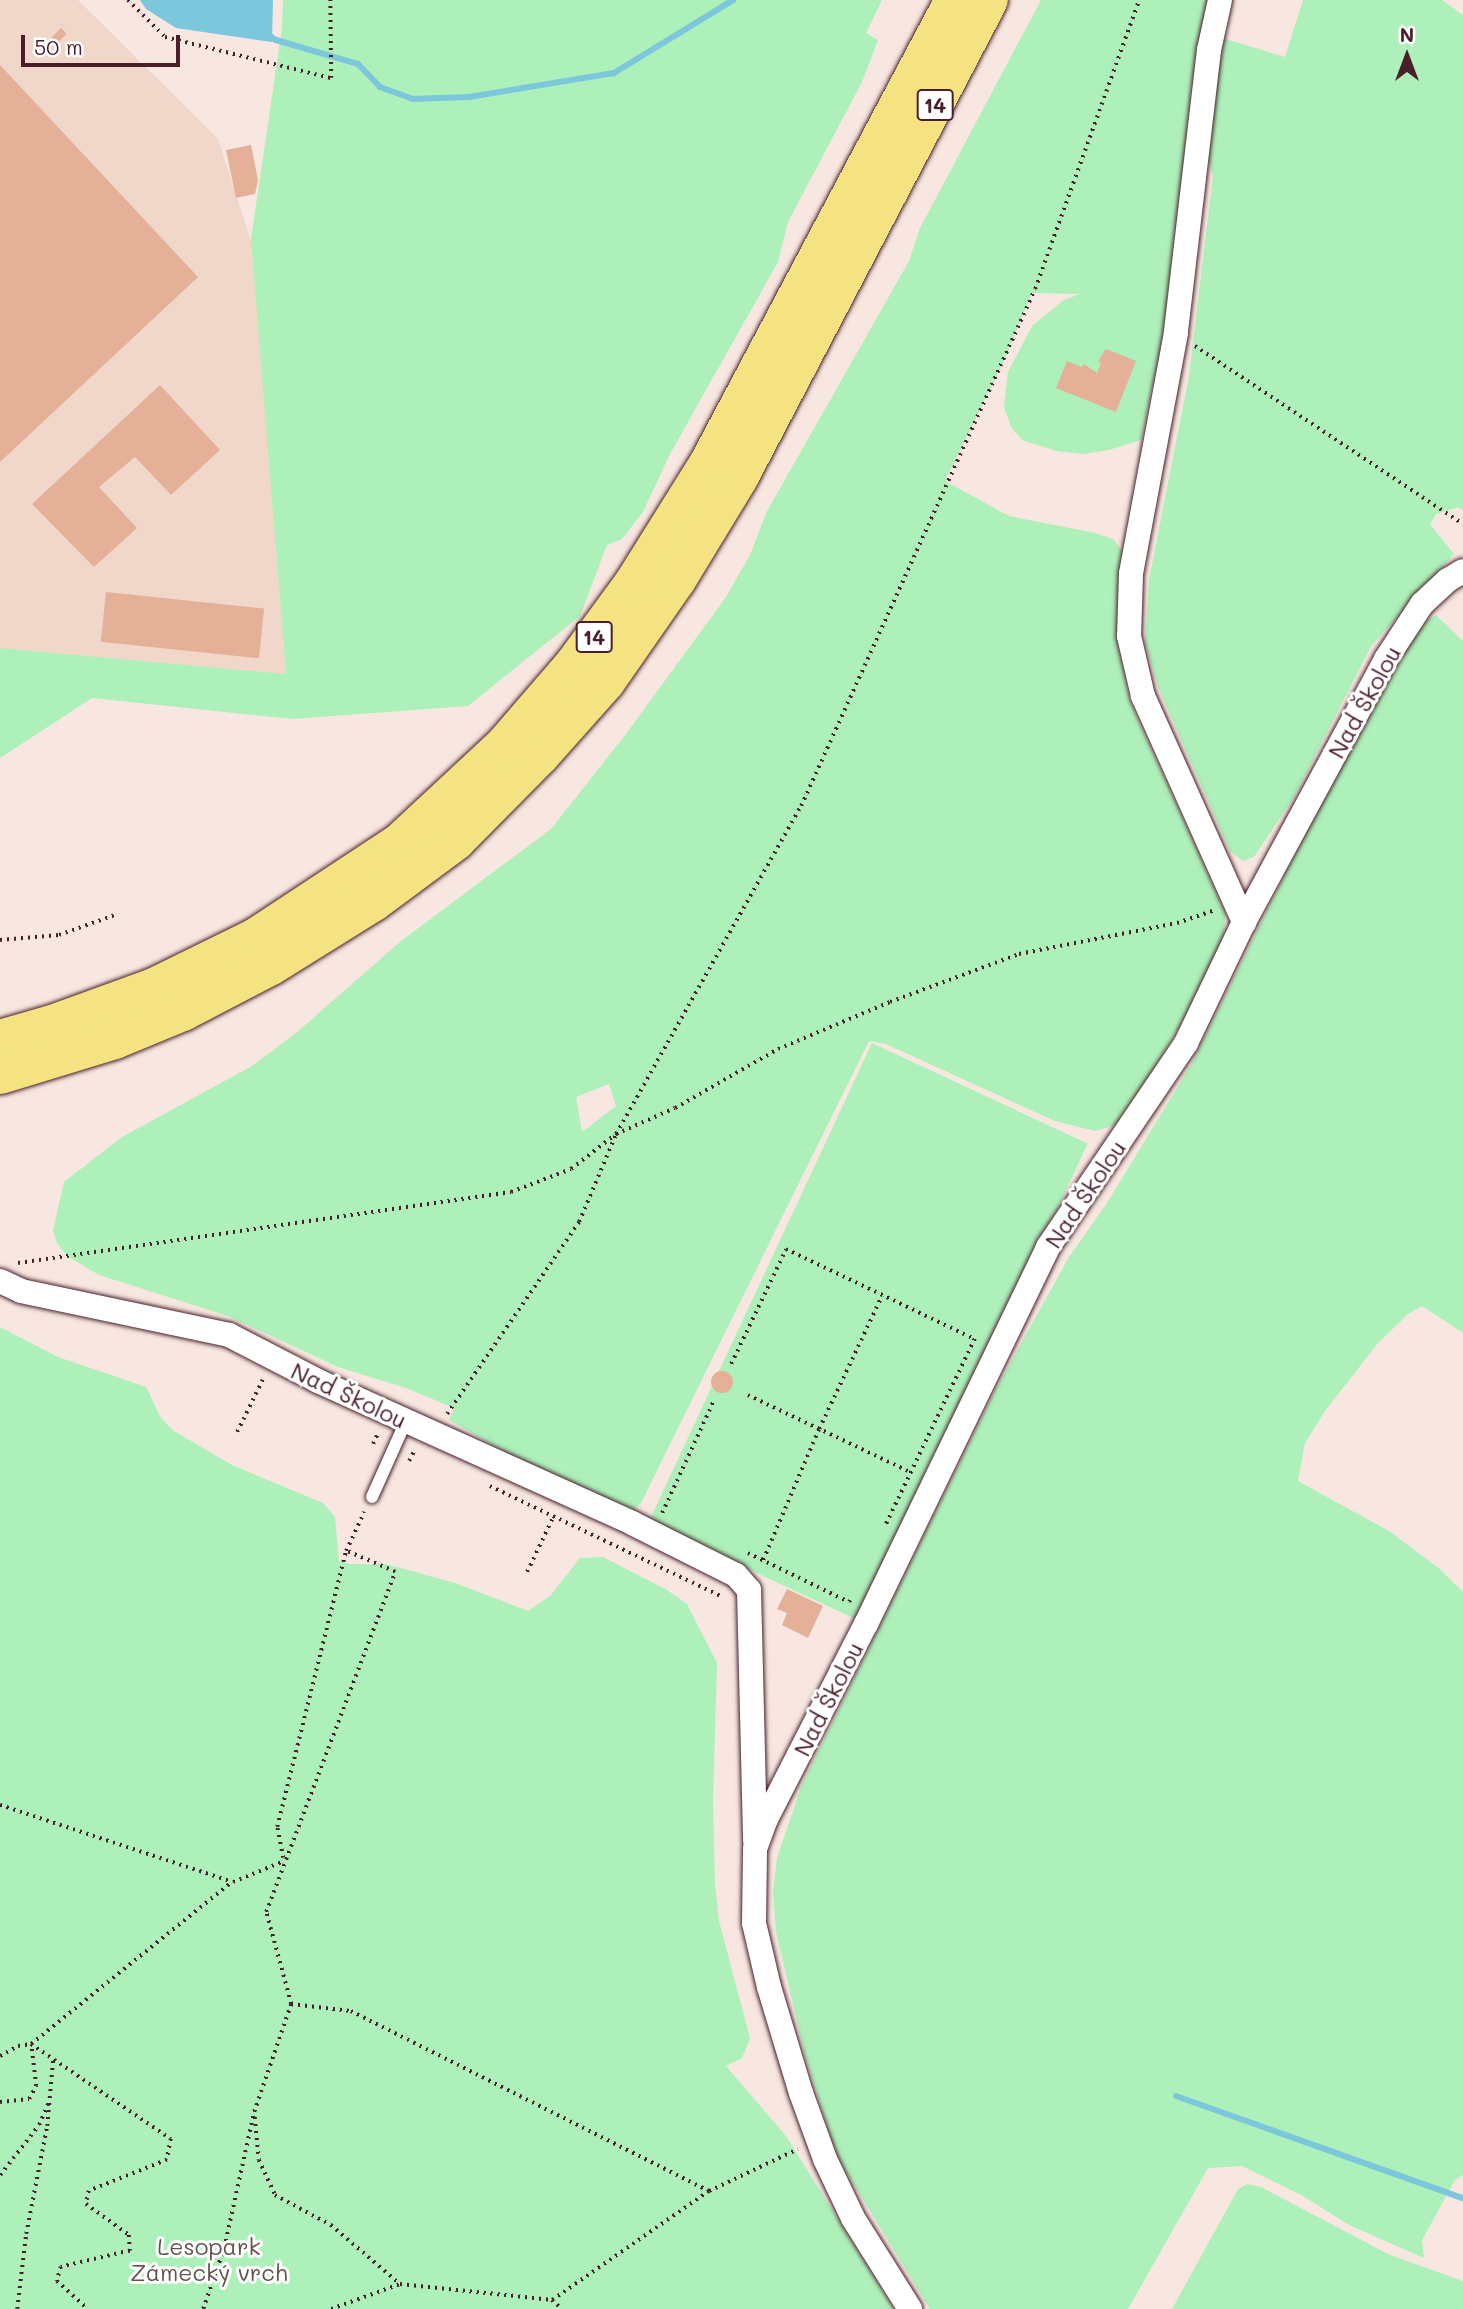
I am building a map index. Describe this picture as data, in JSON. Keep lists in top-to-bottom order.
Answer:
{
  "streets": {
    "highway": ["14"],
    "street": ["Nad Školou"]
  },
  "parks": ["Lesopark Zámecký vrch"],
  "scale_bar": "50 m",
  "north": "top"
}
